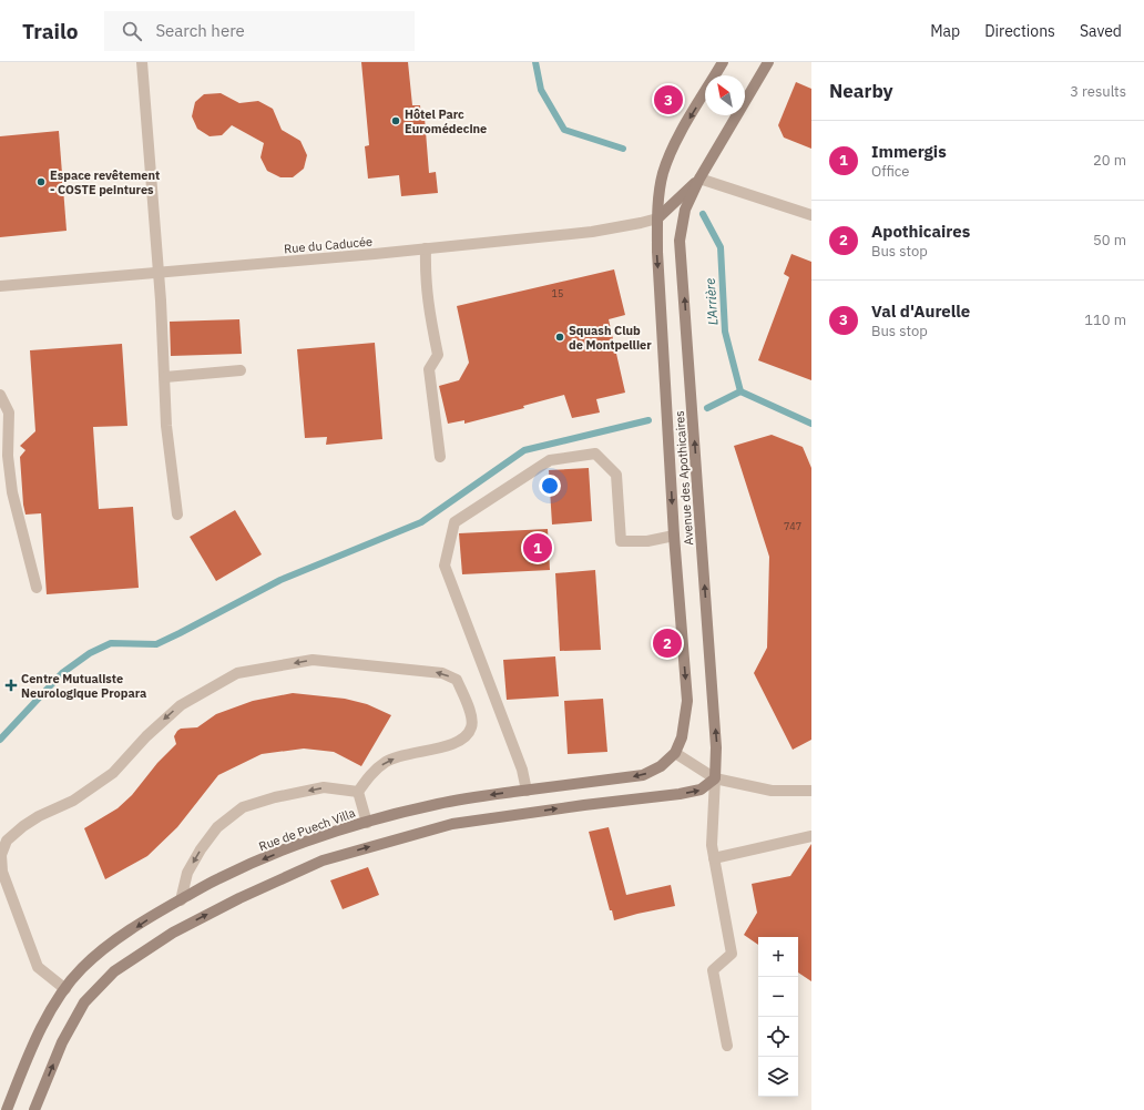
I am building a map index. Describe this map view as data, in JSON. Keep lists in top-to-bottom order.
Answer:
{
  "streets": {
    "main road": ["Avenue des Apothicaires", "Rue de Puech Villa"],
    "street": ["Rue du Caducée"]
  },
  "crossings": [
    ["Rue du Caducée", "Avenue des Apothicaires"],
    ["Avenue des Apothicaires", "Rue de Puech Villa"]
  ],
  "water": ["L'Arrière"],
  "places": {
    "other": ["Hôtel Parc Euromédecine", "Espace revêtement - COSTE peintures", "Squash Club de Montpellier"],
    "health": ["Centre Mutualiste Neurologique Propara"]
  },
  "house_numbers": ["15", "747"],
  "north": "top left",
  "page": {
    "header": "Trailo",
    "search": "Search here",
    "nav": ["Map", "Directions", "Saved"],
    "heading": ["Nearby", "3 results"],
    "pins": ["3", "1", "2"],
    "list": [
      {
        "mark": "1",
        "name": "Immergis",
        "note": "Office",
        "value": "20 m"
      },
      {
        "mark": "2",
        "name": "Apothicaires",
        "note": "Bus stop",
        "value": "50 m"
      },
      {
        "mark": "3",
        "name": "Val d'Aurelle",
        "note": "Bus stop",
        "value": "110 m"
      }
    ],
    "map_buttons": ["+", "−"]
  }
}
